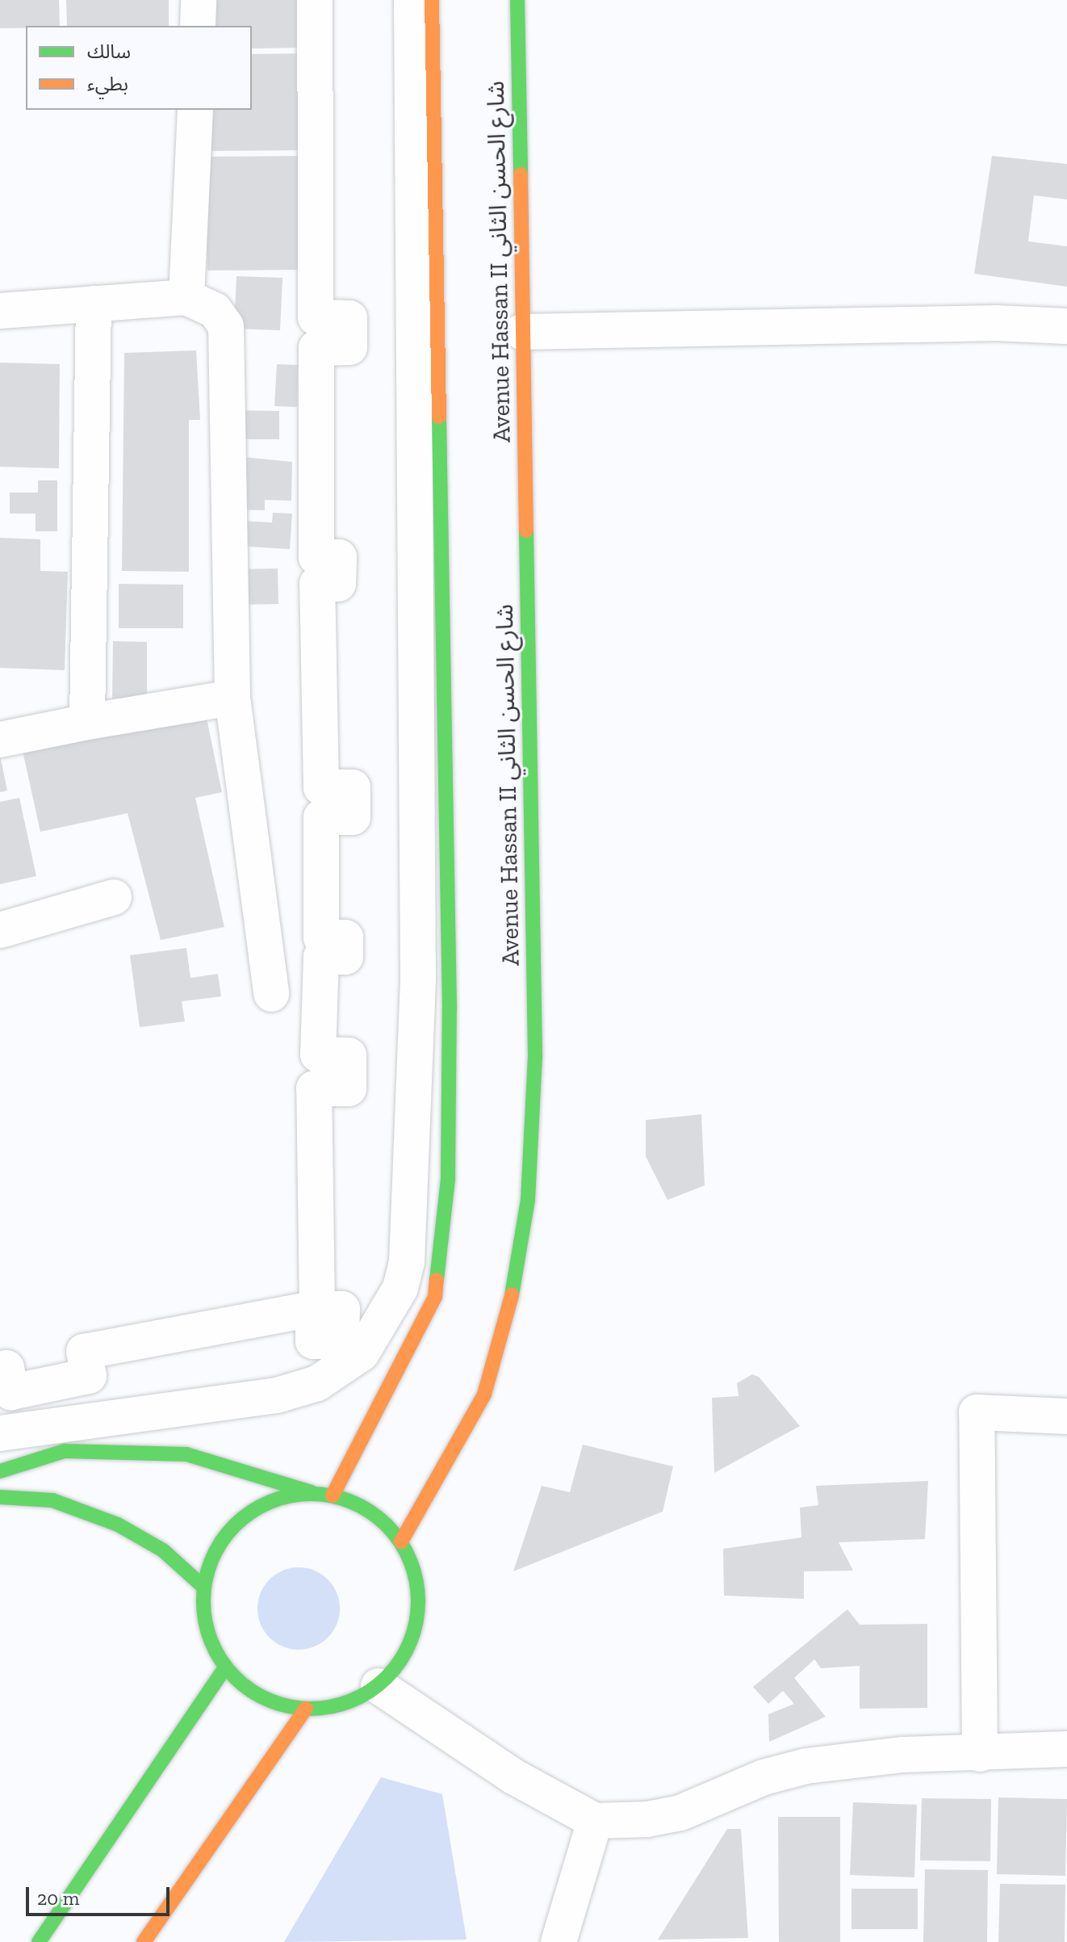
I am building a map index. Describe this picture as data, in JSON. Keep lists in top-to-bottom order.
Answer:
{
  "streets": {
    "main road": ["Avenue Hassan II شارع الحسن الثاني"]
  },
  "legend": ["سالك", "بطيء"],
  "scale_bar": "20 m"
}
